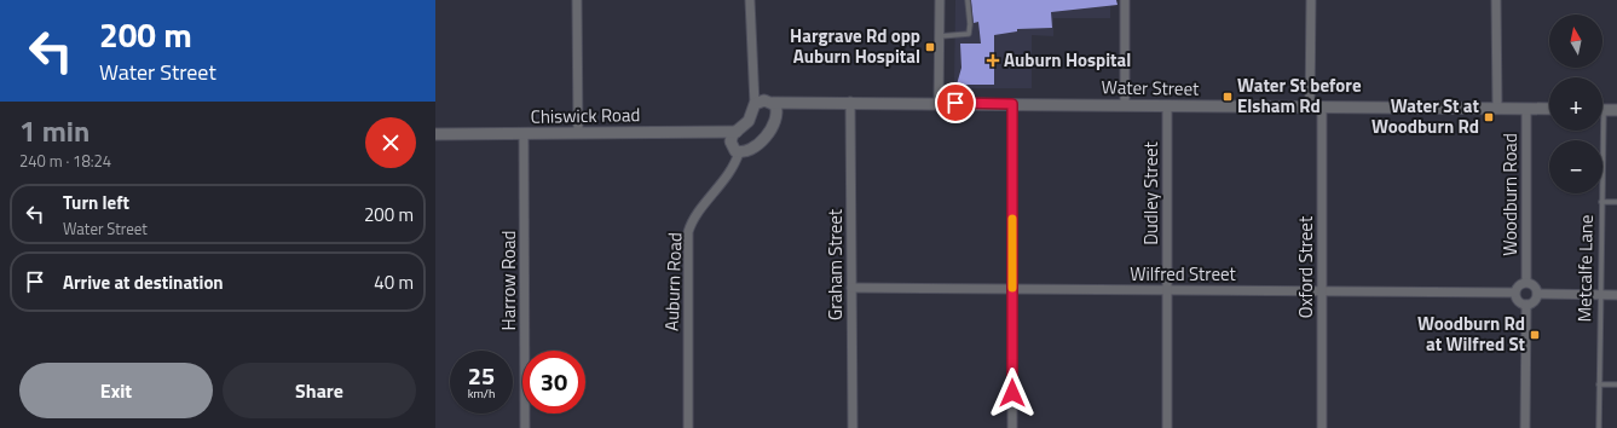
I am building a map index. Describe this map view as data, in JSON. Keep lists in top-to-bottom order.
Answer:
{
  "streets": {
    "street": [
      "Water Street",
      "Chiswick Road",
      "Dudley Street",
      "Woodburn Road",
      "Graham Street",
      "Oxford Street",
      "Wilfred Street",
      "Harrow Road",
      "Auburn Road"
    ],
    "lane": ["Metcalfe Lane"]
  },
  "crossings": [
    ["Water Street", "Dudley Street"],
    ["Water Street", "Woodburn Road"],
    ["Water Street", "Graham Street"],
    ["Water Street", "Oxford Street"],
    ["Chiswick Road", "Harrow Road"],
    ["Dudley Street", "Wilfred Street"],
    ["Woodburn Road", "Wilfred Street"],
    ["Graham Street", "Wilfred Street"],
    ["Oxford Street", "Wilfred Street"]
  ],
  "places": {
    "transit": [
      "Hargrave Rd opp Auburn Hospital",
      "Water St before Elsham Rd",
      "Water St at Woodburn Rd",
      "Woodburn Rd at Wilfred St"
    ],
    "health": ["Auburn Hospital"]
  },
  "north": "top",
  "page": {
    "turn": ["200 m", "Water Street"],
    "map_buttons": ["+", "−"],
    "heading": ["1 min", "240 m · 18:24"],
    "list": [
      {
        "name": "Turn left",
        "note": "Water Street",
        "value": "200 m"
      },
      {
        "name": "Arrive at destination",
        "value": "40 m"
      }
    ],
    "speed": "25 km/h",
    "limit": "30",
    "buttons": ["Exit", "Share"]
  }
}
